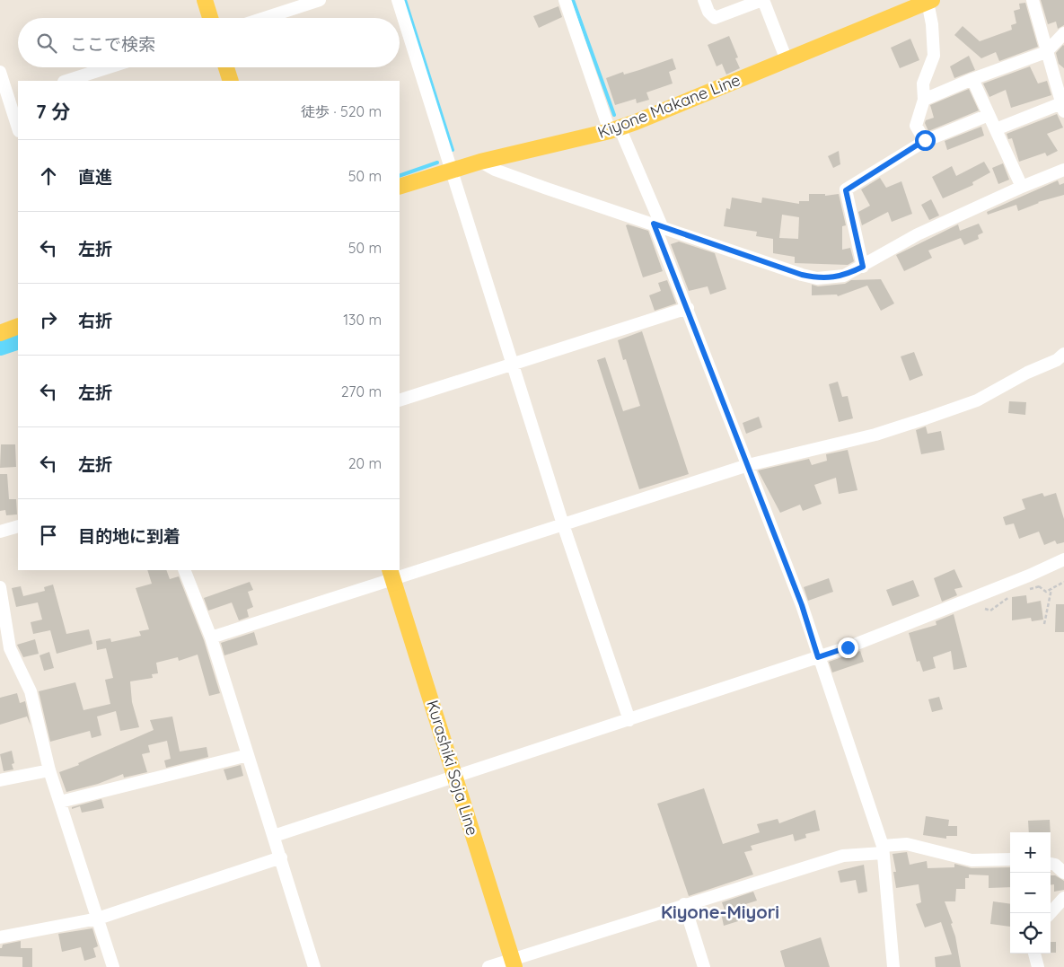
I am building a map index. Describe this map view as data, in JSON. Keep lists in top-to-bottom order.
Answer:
{
  "streets": {
    "main road": ["Kiyone Makane Line", "Kurashiki Soja Line"]
  },
  "districts": ["Kiyone-Miyori"],
  "page": {
    "search": "ここで検索",
    "heading": ["7 分", "徒歩 · 520 m"],
    "list": [
      ["直進", "50 m"],
      ["左折", "50 m"],
      ["右折", "130 m"],
      ["左折", "270 m"],
      ["左折", "20 m"],
      "目的地に到着"
    ],
    "map_buttons": ["+", "−"]
  }
}
